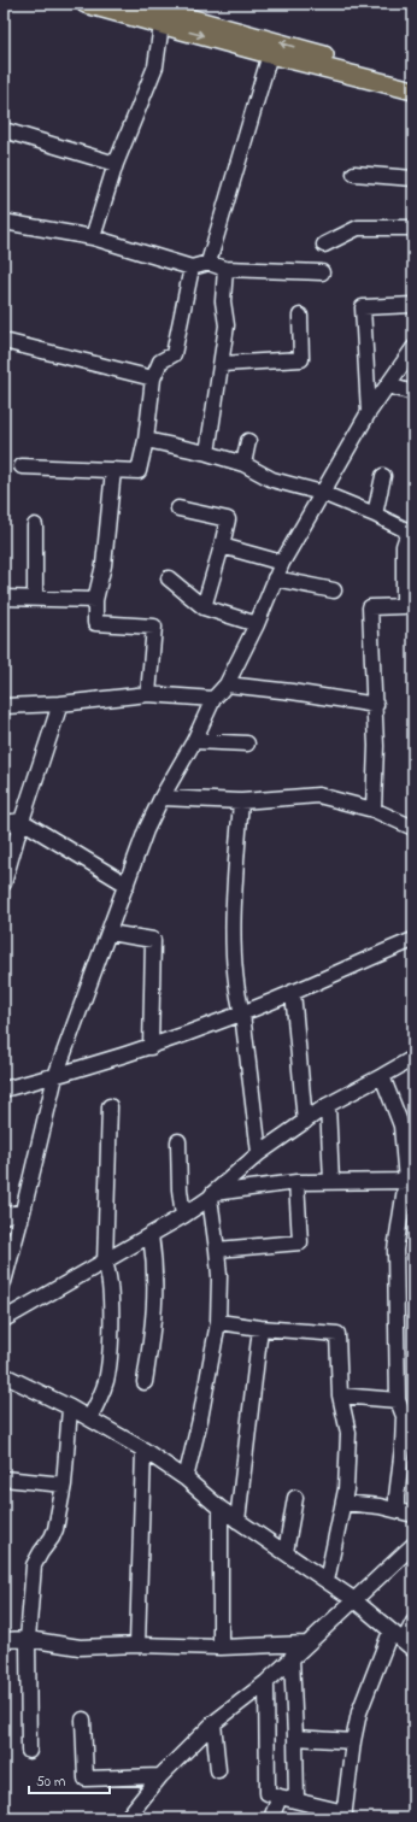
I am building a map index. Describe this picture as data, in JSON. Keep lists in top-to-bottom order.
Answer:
{
  "scale_bar": "50 m"
}
